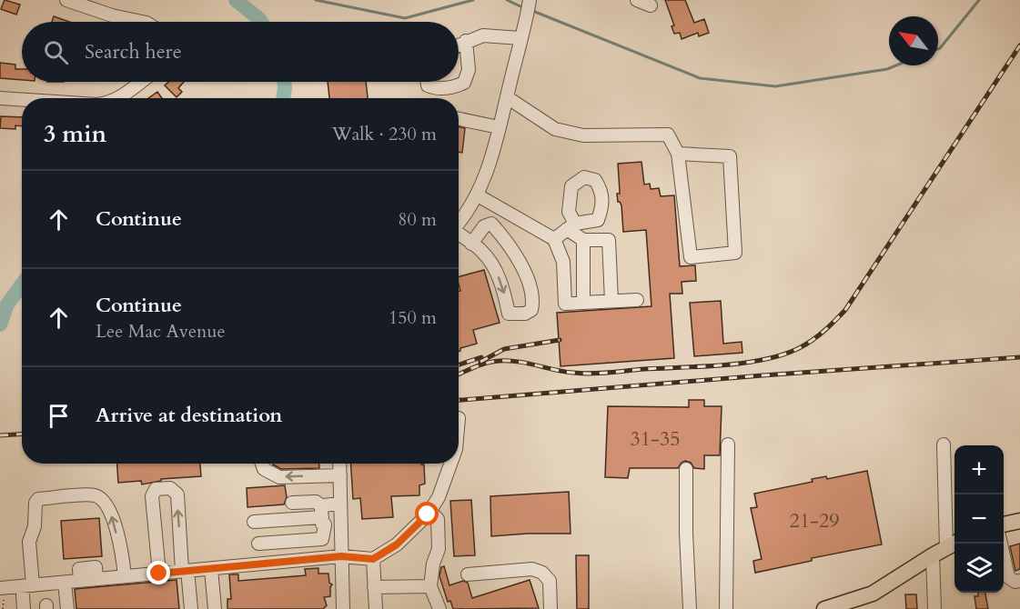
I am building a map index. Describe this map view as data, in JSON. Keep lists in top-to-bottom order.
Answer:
{
  "house_numbers": ["31-35", "21-29"],
  "north": "top left",
  "page": {
    "search": "Search here",
    "heading": ["3 min", "Walk · 230 m"],
    "list": [
      ["Continue", "80 m"],
      ["Continue", "Lee Mac Avenue", "150 m"],
      "Arrive at destination"
    ],
    "map_buttons": ["+", "−"]
  }
}
